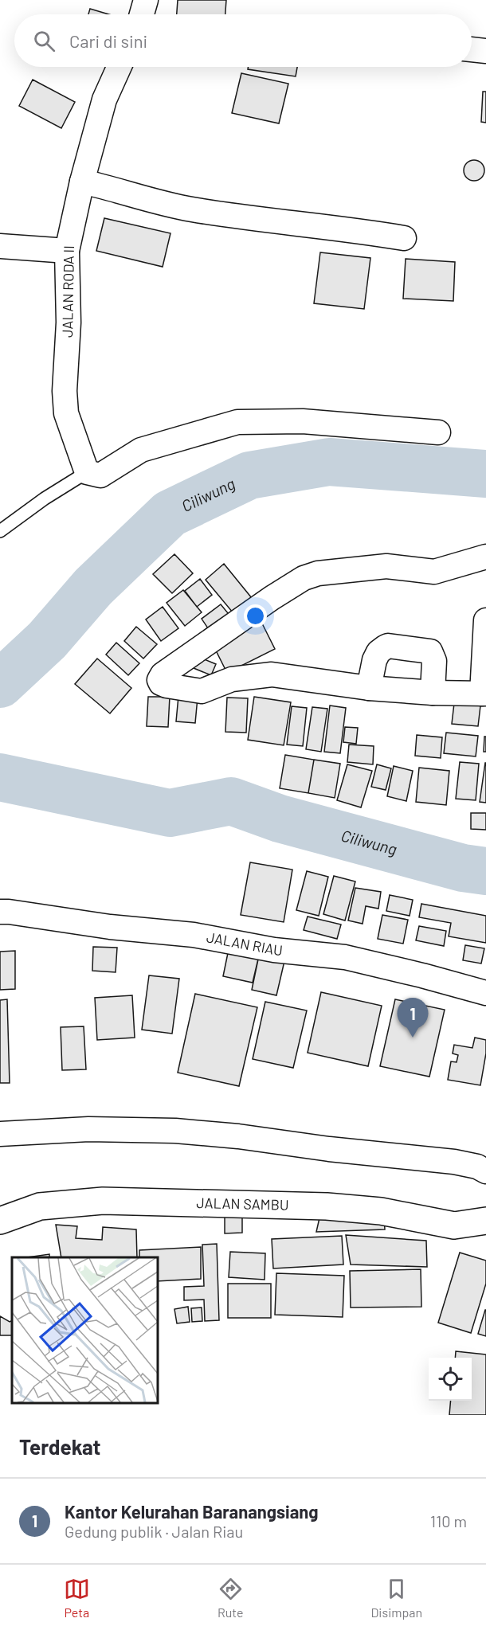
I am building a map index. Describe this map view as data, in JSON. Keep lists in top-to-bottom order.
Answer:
{
  "streets": {
    "street": ["JALAN RODA II", "JALAN RIAU", "JALAN SAMBU"]
  },
  "water": ["Ciliwung"],
  "page": {
    "search": "Cari di sini",
    "pins": "1",
    "heading": "Terdekat",
    "list": [
      {
        "mark": "1",
        "name": "Kantor Kelurahan Baranangsiang",
        "note": "Gedung publik · Jalan Riau",
        "value": "110 m"
      }
    ],
    "nav": ["Peta", "Rute", "Disimpan"]
  }
}
